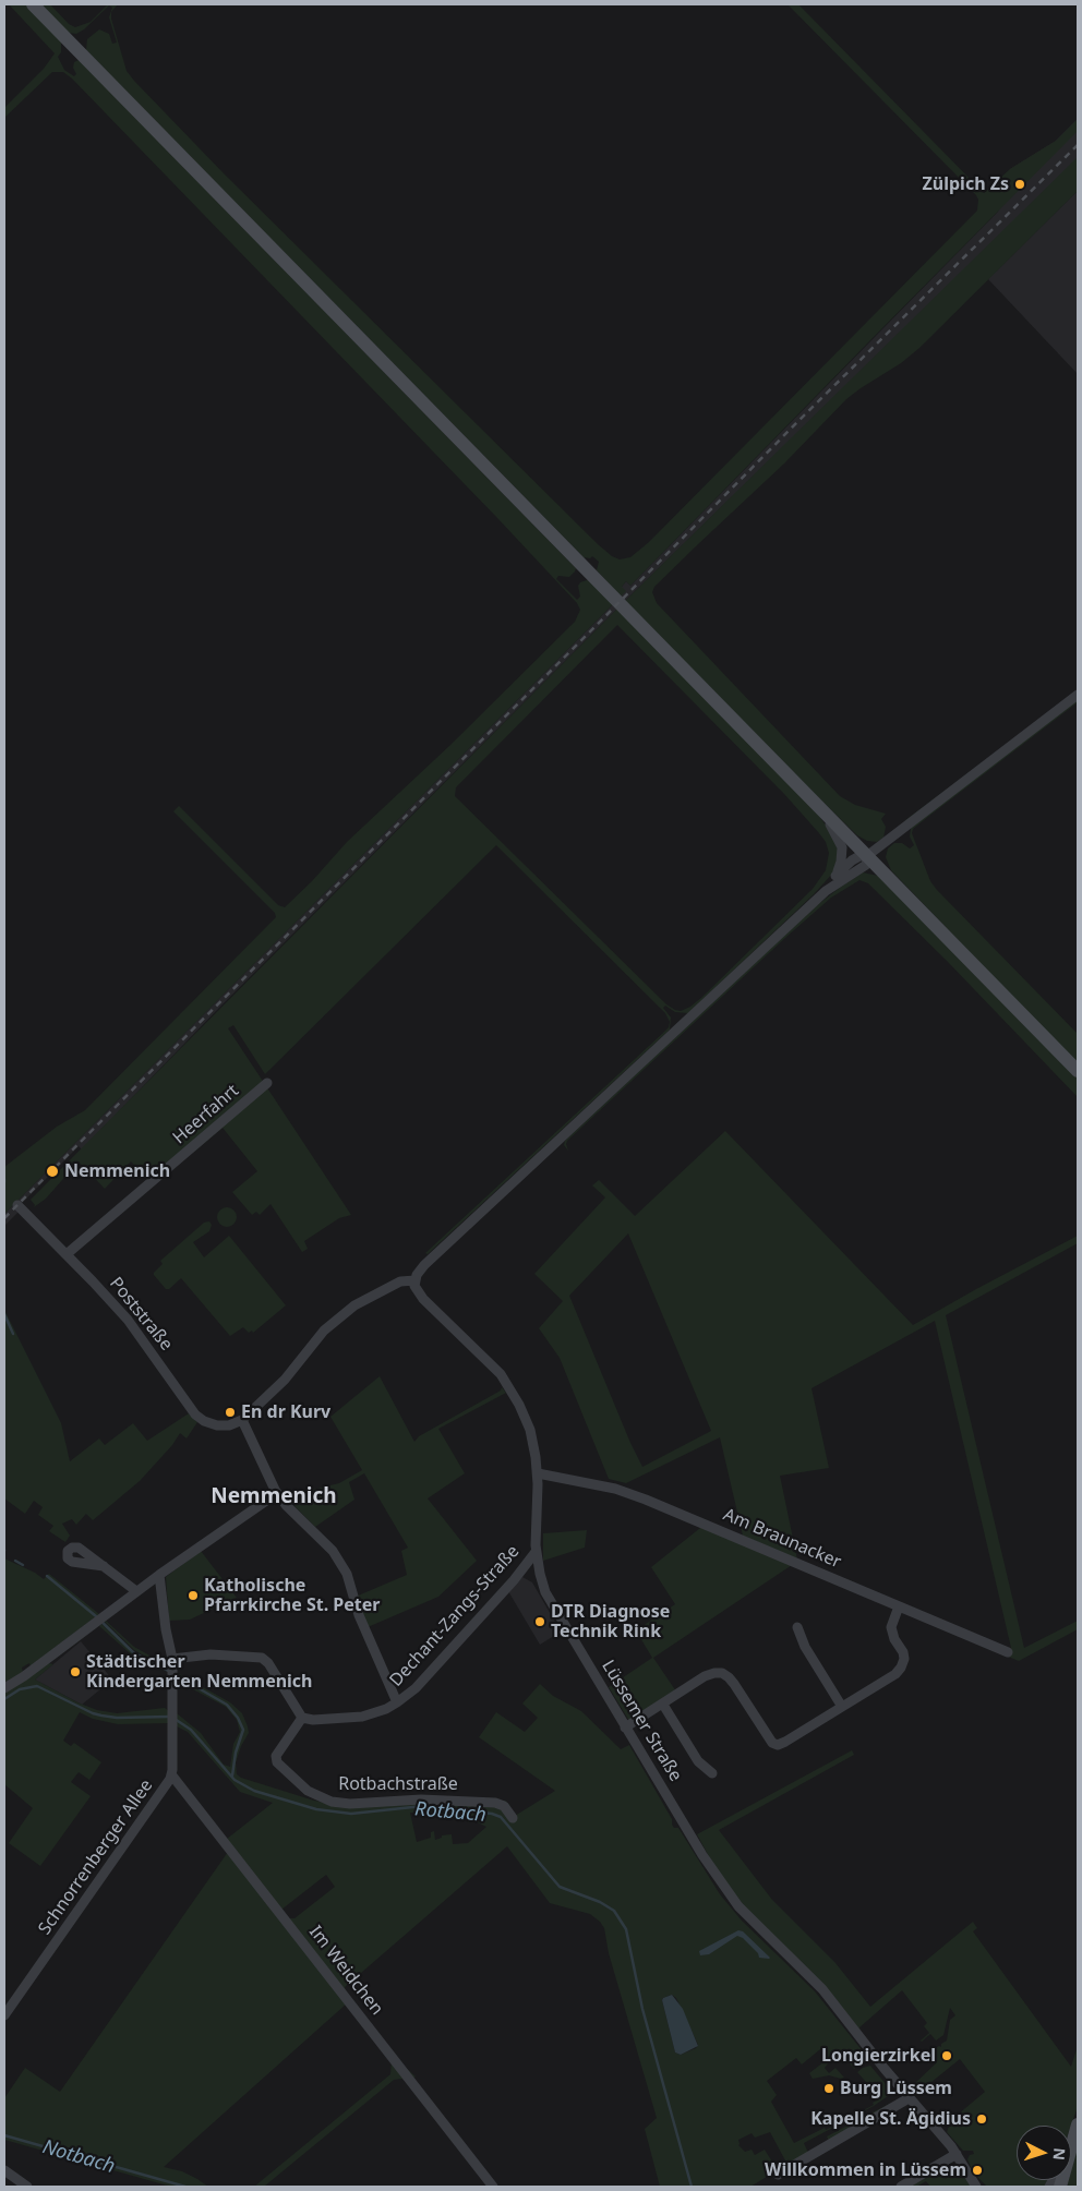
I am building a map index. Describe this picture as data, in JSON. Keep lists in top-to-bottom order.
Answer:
{
  "streets": {
    "street": [
      "Heerfahrt",
      "Poststraße",
      "Am Braunacker",
      "Dechant-Zangs-Straße",
      "Lüssemer Straße",
      "Rotbachstraße",
      "Schnorrenberger Allee",
      "Im Weidchen"
    ]
  },
  "crossings": [
    ["Heerfahrt", "Poststraße"],
    ["Am Braunacker", "Lüssemer Straße"],
    ["Dechant-Zangs-Straße", "Lüssemer Straße"],
    ["Dechant-Zangs-Straße", "Rotbachstraße"],
    ["Schnorrenberger Allee", "Im Weidchen"]
  ],
  "districts": ["Nemmenich"],
  "water": ["Rotbach", "Notbach"],
  "places": [
    "Zülpich Zs",
    "Nemmenich",
    "En dr Kurv",
    "Katholische Pfarrkirche St. Peter",
    "DTR Diagnose Technik Rink",
    "Städtischer Kindergarten Nemmenich",
    "Longierzirkel",
    "Burg Lüssem",
    "Kapelle St. Ägidius",
    "Willkommen in Lüssem"
  ],
  "north": "right"
}
